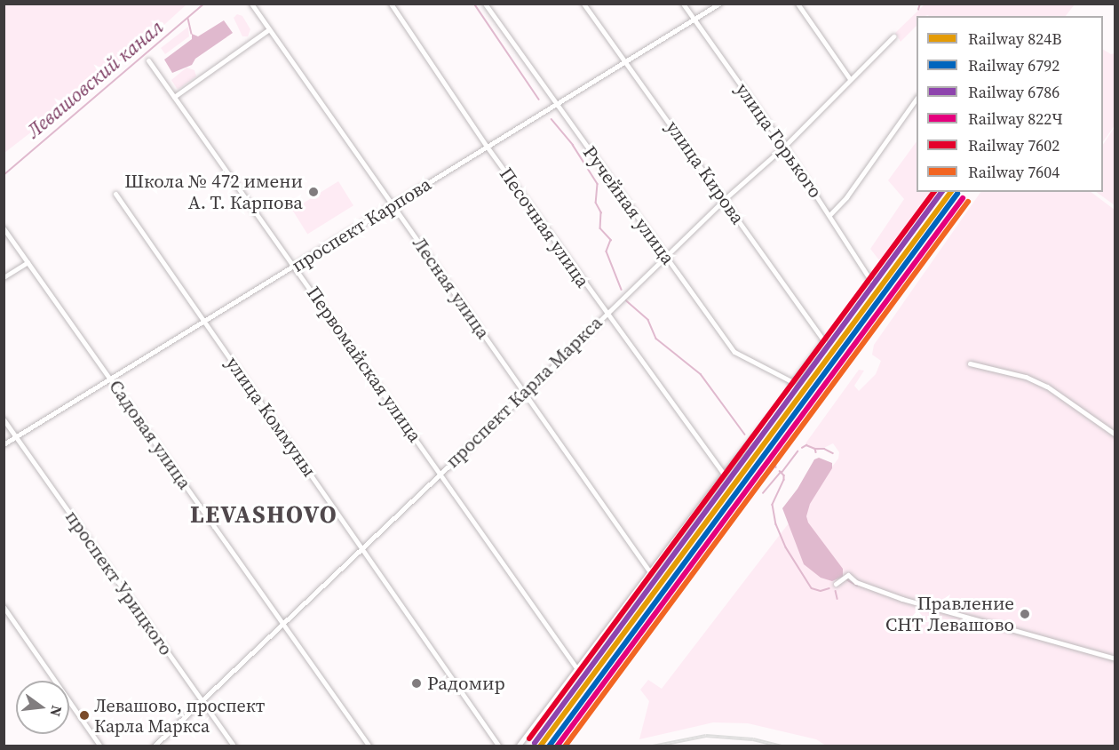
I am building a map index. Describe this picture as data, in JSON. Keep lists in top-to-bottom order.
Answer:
{
  "streets": {
    "street": [
      "улица Горького",
      "улица Кирова",
      "Ручейная улица",
      "проспект Карпова",
      "Песочная улица",
      "Лесная улица",
      "Первомайская улица",
      "проспект Карла Маркса",
      "улица Коммуны",
      "Садовая улица",
      "проспект Урицкого"
    ]
  },
  "crossings": [
    ["улица Горького", "проспект Карпова"],
    ["улица Горького", "проспект Карла Маркса"],
    ["улица Кирова", "Ручейная улица"],
    ["улица Кирова", "проспект Карпова"],
    ["улица Кирова", "проспект Карла Маркса"],
    ["Ручейная улица", "проспект Карпова"],
    ["Ручейная улица", "проспект Карла Маркса"],
    ["проспект Карпова", "Песочная улица"],
    ["проспект Карпова", "Лесная улица"],
    ["проспект Карпова", "Первомайская улица"],
    ["проспект Карпова", "улица Коммуны"],
    ["проспект Карпова", "Садовая улица"],
    ["проспект Карпова", "проспект Урицкого"],
    ["Песочная улица", "проспект Карла Маркса"],
    ["Лесная улица", "проспект Карла Маркса"],
    ["Первомайская улица", "проспект Карла Маркса"],
    ["проспект Карла Маркса", "улица Коммуны"],
    ["проспект Карла Маркса", "Садовая улица"],
    ["проспект Карла Маркса", "проспект Урицкого"]
  ],
  "districts": ["LEVASHOVO"],
  "water": ["Левашовский канал"],
  "places": [
    "Школа № 472 имени А. Т. Карпова",
    "Правление СНТ Левашово",
    "Радомир",
    "Левашово, проспект Карла Маркса"
  ],
  "lines": [
    "rail line 824В",
    "rail line 6786",
    "rail line 7602",
    "rail line 6792",
    "rail line 822Ч",
    "rail line 7604"
  ],
  "legend": [
    "Railway 824В",
    "Railway 6792",
    "Railway 6786",
    "Railway 822Ч",
    "Railway 7602",
    "Railway 7604"
  ],
  "north": "right"
}
